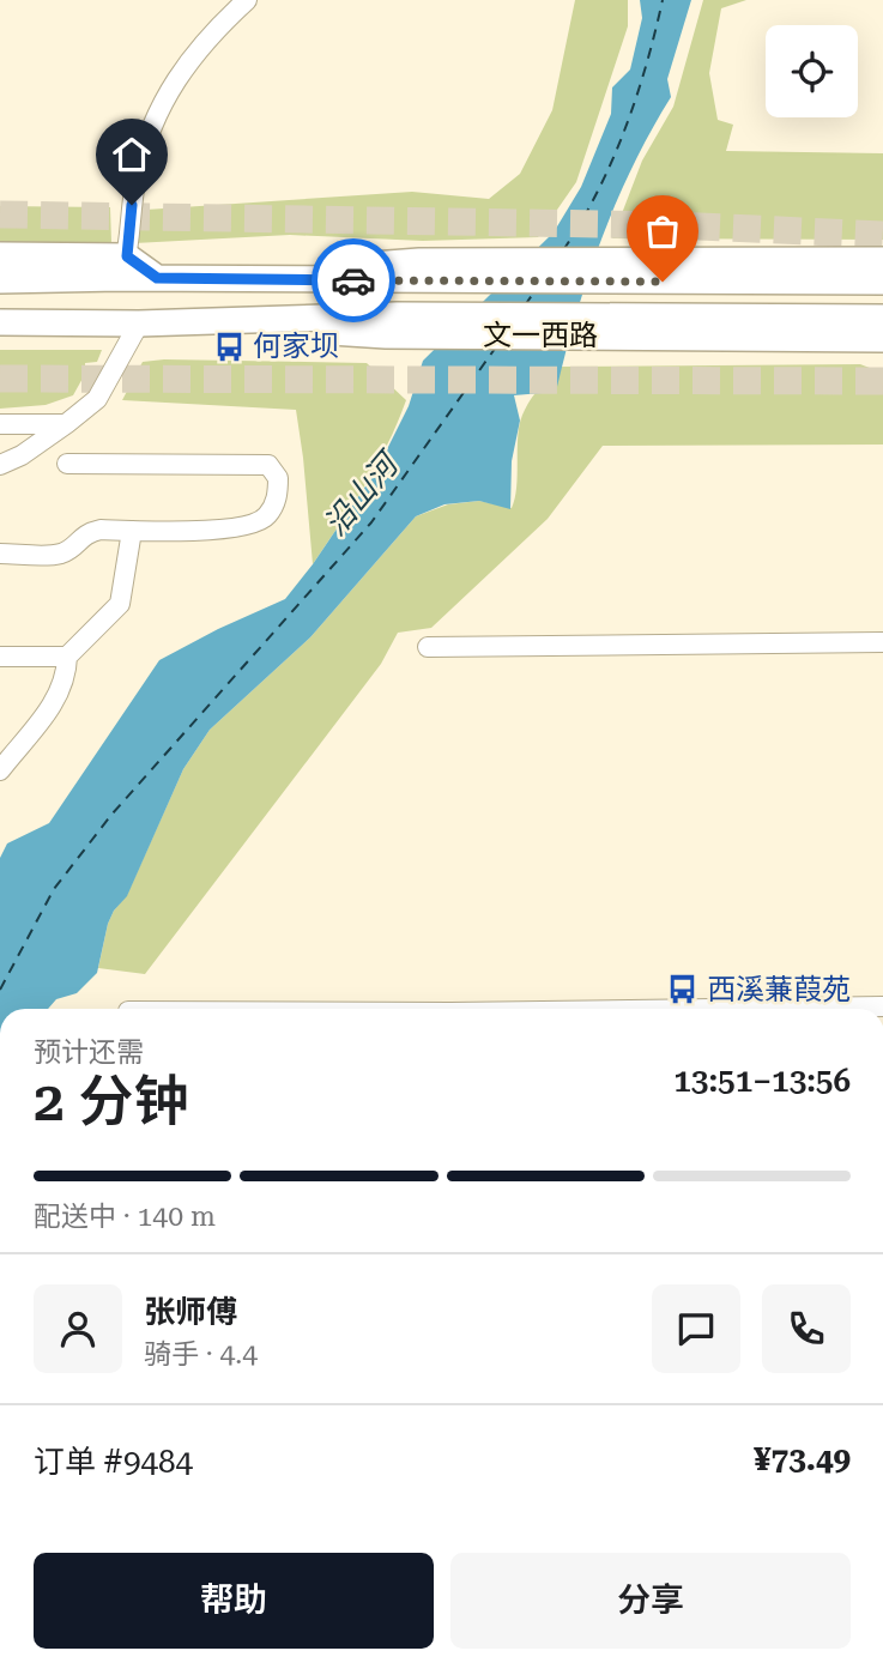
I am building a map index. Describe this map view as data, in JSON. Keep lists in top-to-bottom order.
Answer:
{
  "streets": {
    "main road": ["文一西路"]
  },
  "water": ["沿山河"],
  "places": {
    "bus stop": ["何家坝", "西溪蒹葭苑"]
  },
  "page": {
    "heading": ["2 分钟", "预计还需", "13:51–13:56"],
    "panel": [
      "张师傅",
      "骑手 · 4.4",
      "订单 #9484",
      "¥73.49"
    ],
    "bar": "配送中 · 140 m",
    "buttons": ["帮助", "分享"]
  }
}
